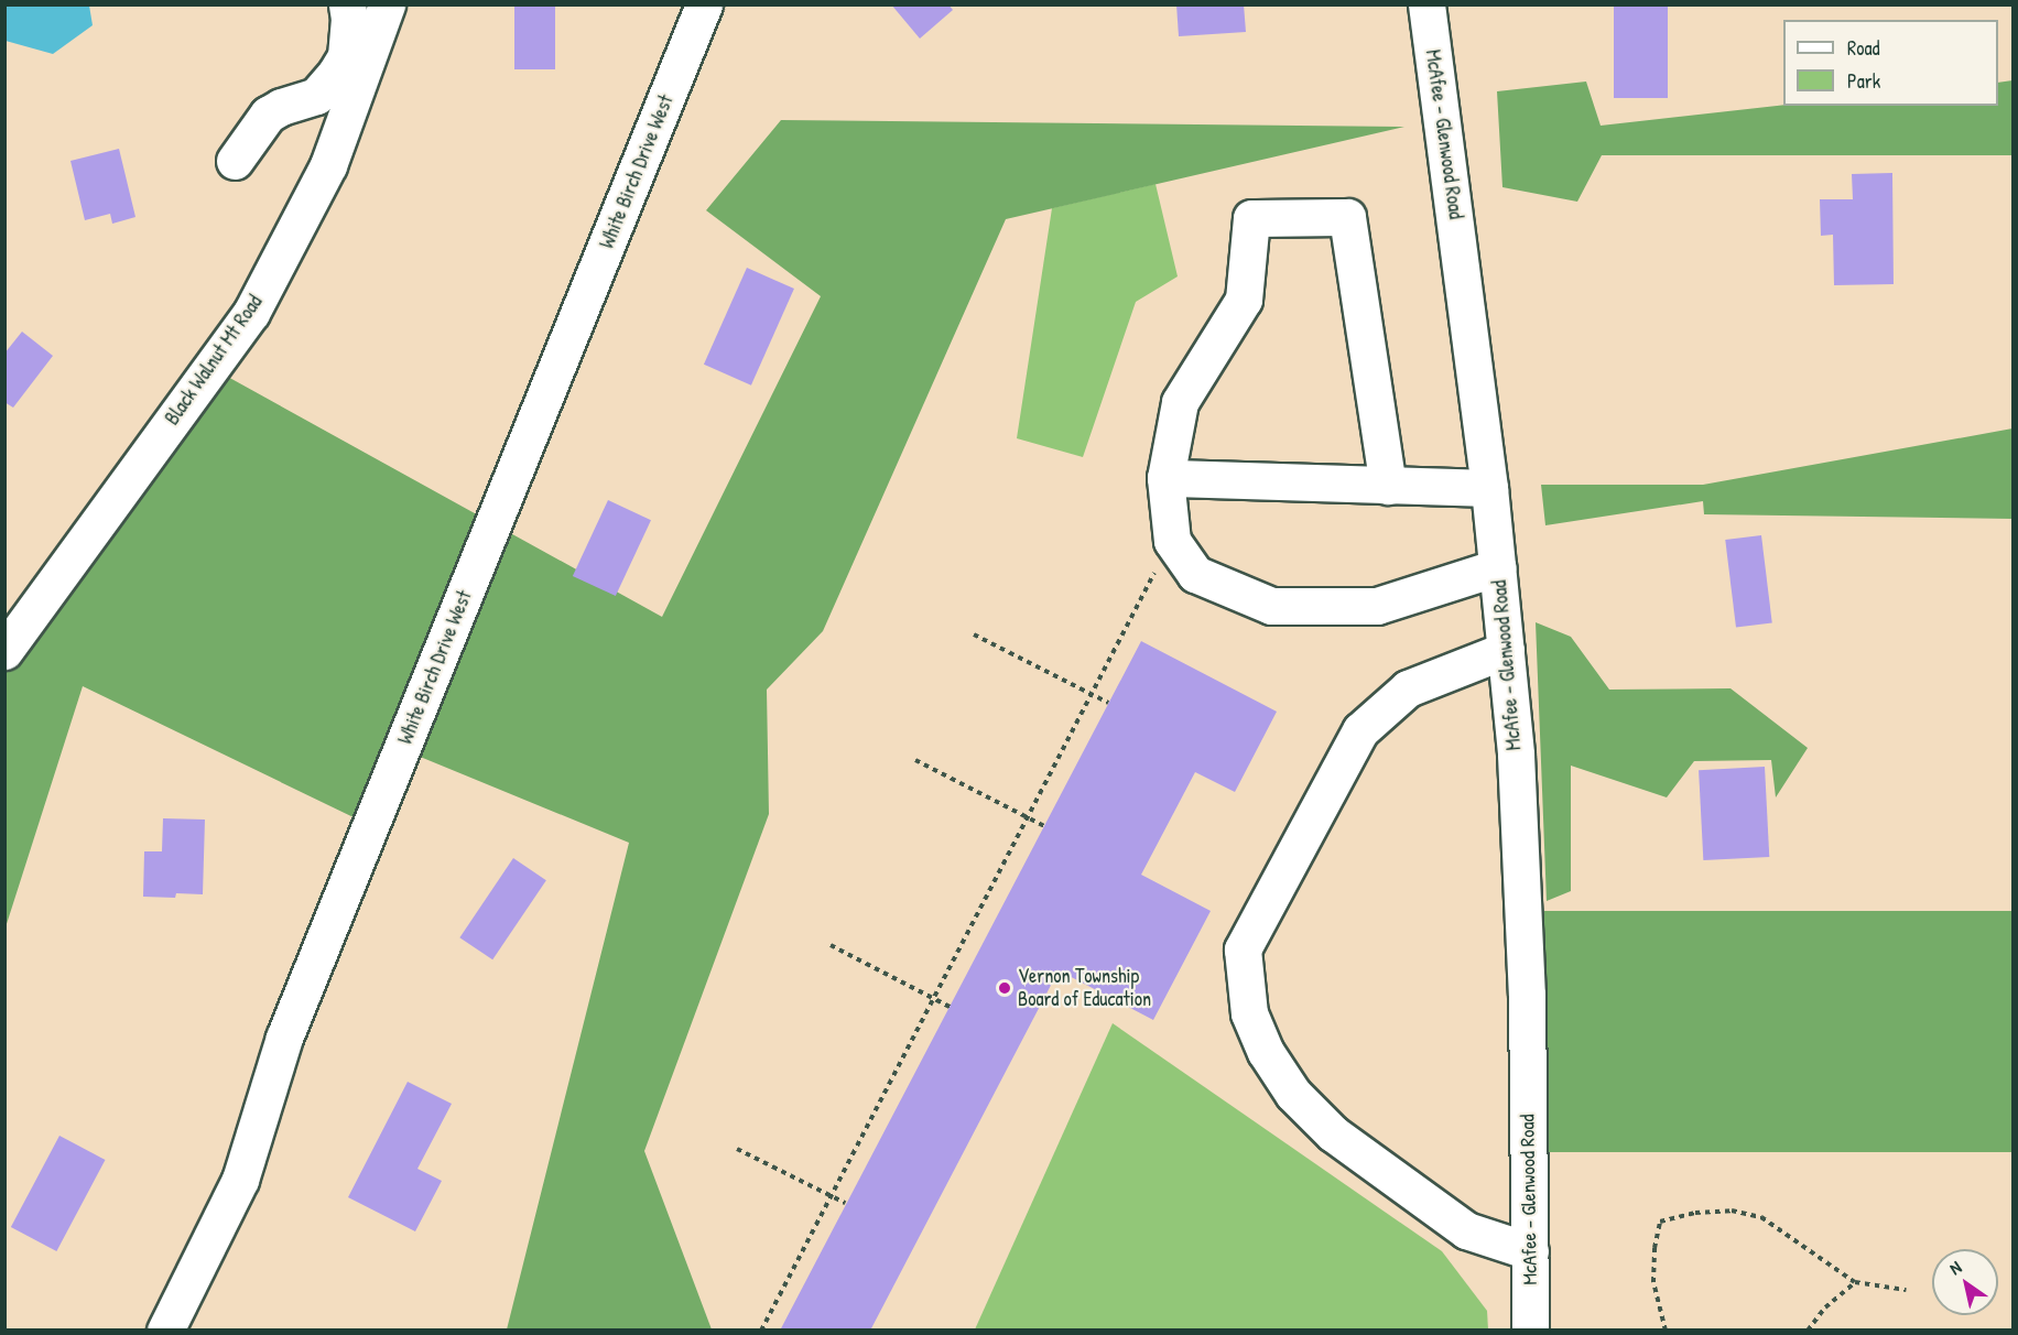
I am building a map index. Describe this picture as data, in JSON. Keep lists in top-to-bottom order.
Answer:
{
  "streets": {
    "street": ["McAfee - Glenwood Road", "White Birch Drive West", "Black Walnut Mt Road"]
  },
  "places": ["Vernon Township Board of Education"],
  "legend": ["Road", "Park"],
  "north": "top left"
}
